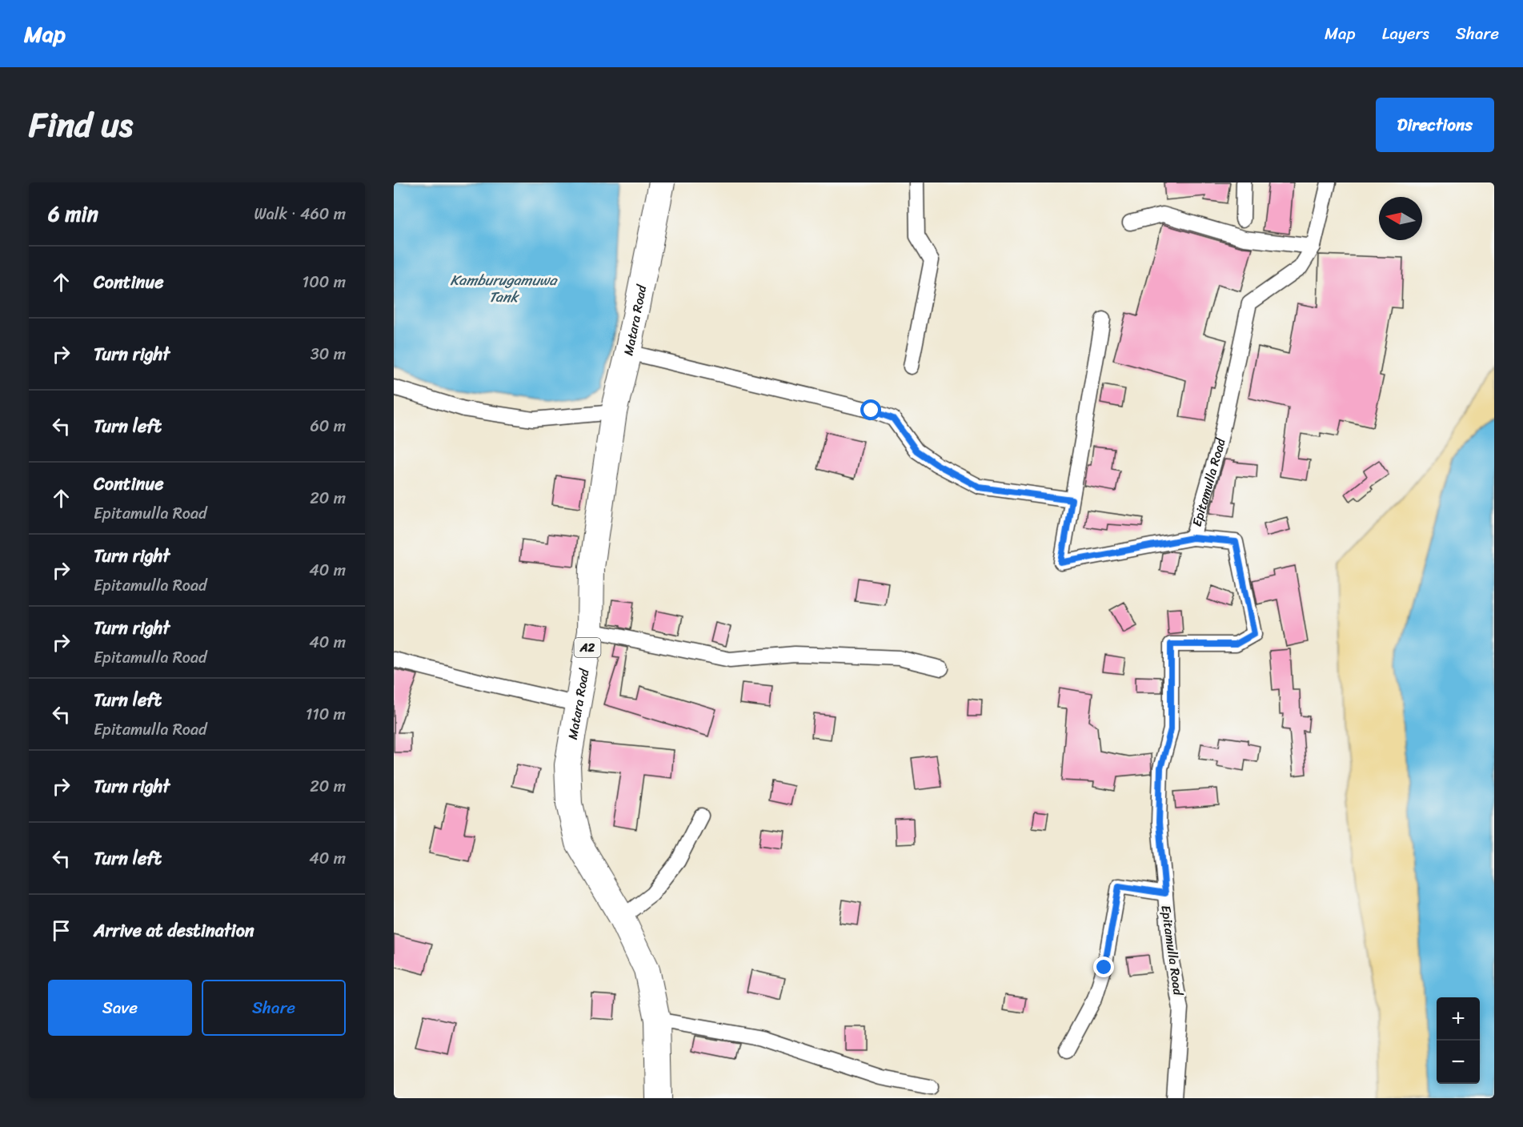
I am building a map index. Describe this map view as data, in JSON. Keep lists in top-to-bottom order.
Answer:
{
  "streets": {
    "highway": ["Matara Road", "A2"],
    "street": ["Epitamulla Road"]
  },
  "water": ["Kamburugamuwa Tank"],
  "north": "left",
  "page": {
    "header": "Map",
    "nav": ["Map", "Layers", "Share"],
    "title": "Find us",
    "buttons": [
      "Directions",
      ["Save", "Share"]
    ],
    "heading": ["6 min", "Walk · 460 m"],
    "list": [
      ["Continue", "100 m"],
      ["Turn right", "30 m"],
      ["Turn left", "60 m"],
      ["Continue", "Epitamulla Road", "20 m"],
      ["Turn right", "Epitamulla Road", "40 m"],
      ["Turn right", "Epitamulla Road", "40 m"],
      ["Turn left", "Epitamulla Road", "110 m"],
      ["Turn right", "20 m"],
      ["Turn left", "40 m"],
      "Arrive at destination"
    ],
    "map_buttons": ["+", "−"]
  }
}
